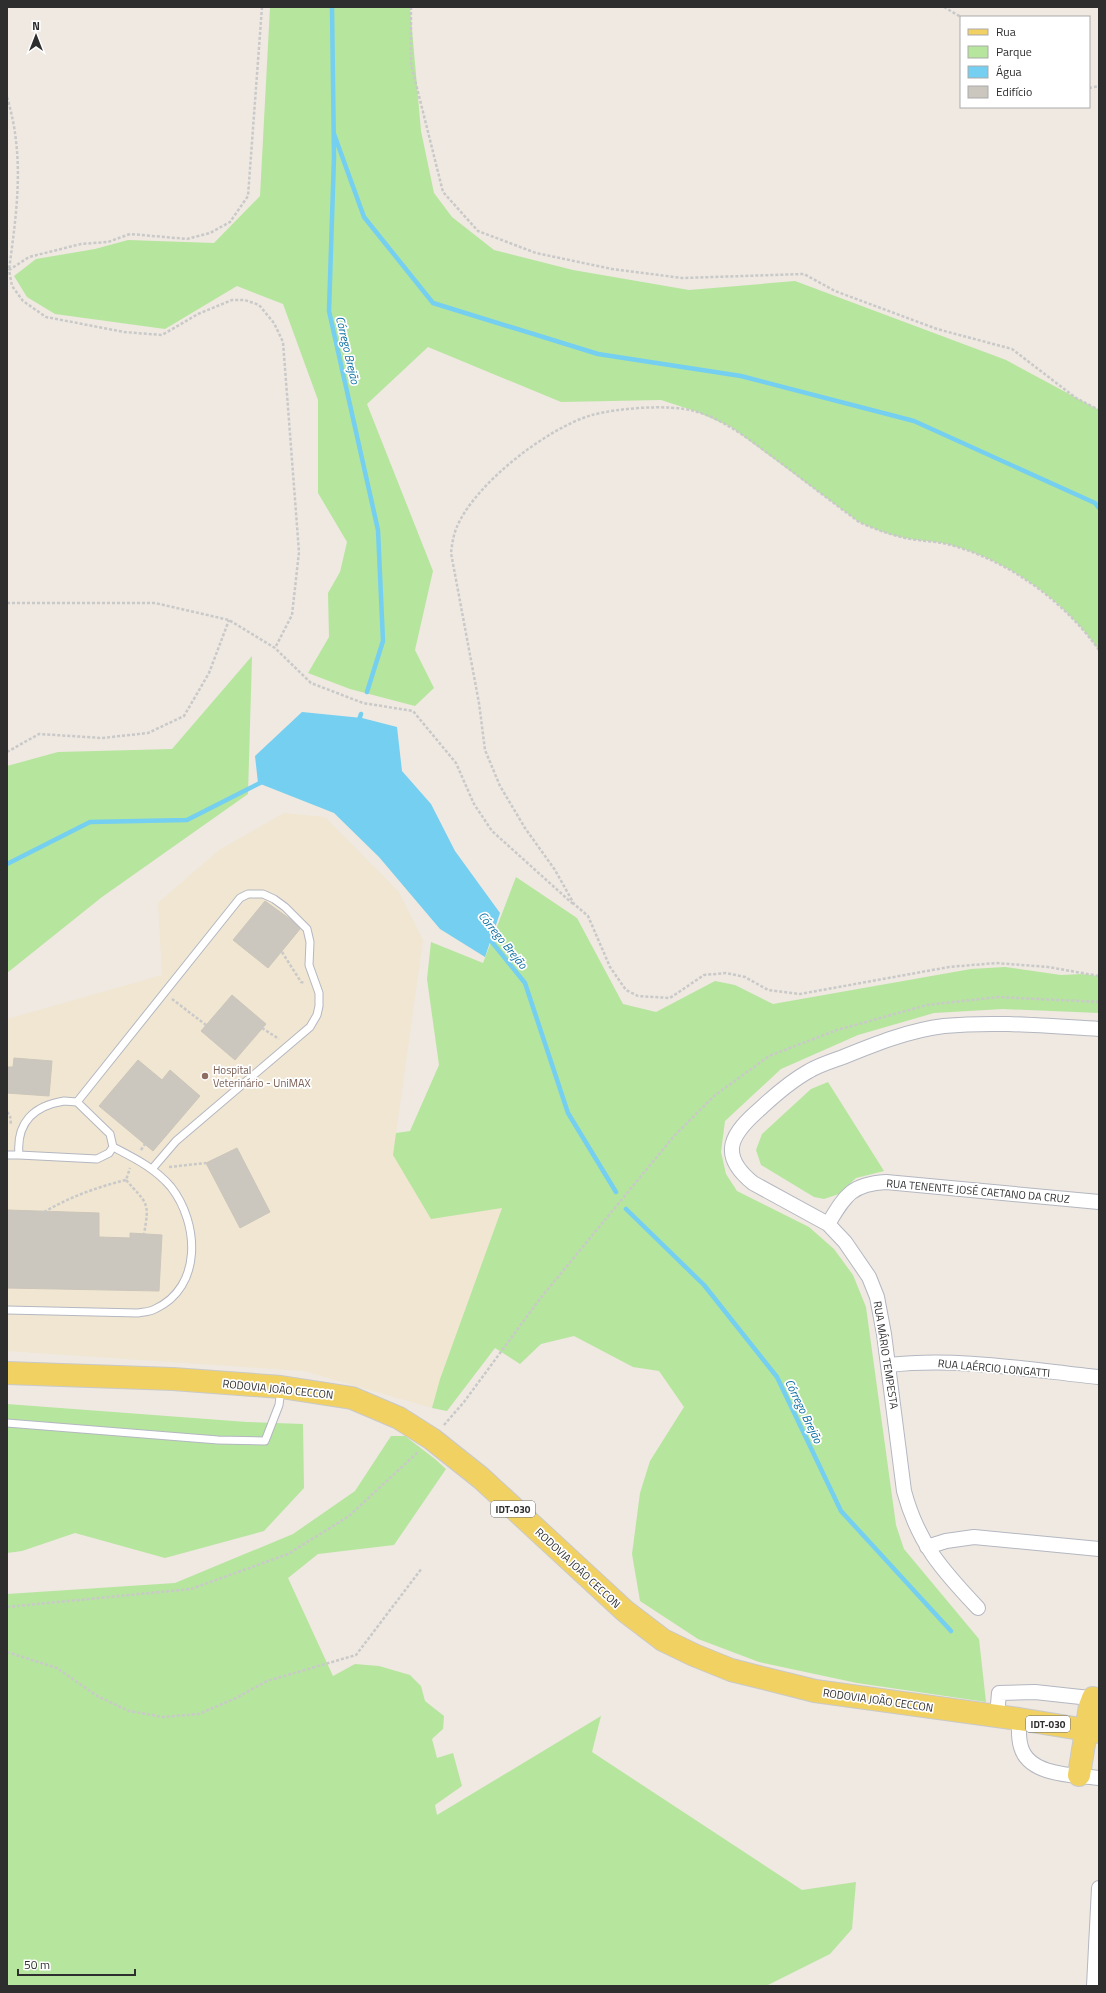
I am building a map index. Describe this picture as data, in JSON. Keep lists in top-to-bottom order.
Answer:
{
  "streets": {
    "main road": ["RODOVIA JOÃO CECCON", "IDT-030"],
    "street": ["RUA TENENTE JOSÉ CAETANO DA CRUZ", "RUA MÁRIO TEMPESTA", "RUA LAÉRCIO LONGATTI"]
  },
  "crossings": [
    ["RUA TENENTE JOSÉ CAETANO DA CRUZ", "RUA MÁRIO TEMPESTA"],
    ["RUA MÁRIO TEMPESTA", "RUA LAÉRCIO LONGATTI"]
  ],
  "water": ["Córrego Brejão"],
  "places": ["Hospital Veterinário - UniMAX"],
  "legend": [
    "Rua",
    "Parque",
    "Água",
    "Edifício"
  ],
  "scale_bar": "50 m",
  "north": "top"
}
